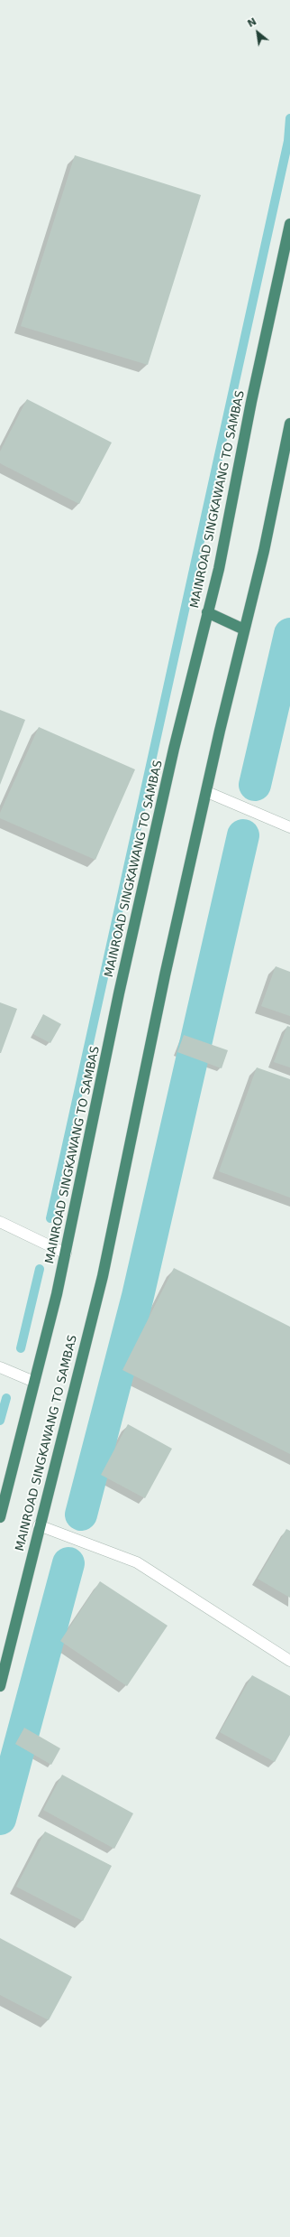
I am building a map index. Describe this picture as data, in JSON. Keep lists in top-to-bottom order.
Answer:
{
  "streets": {
    "highway": ["MAINROAD SINGKAWANG TO SAMBAS"]
  },
  "north": "top left"
}
